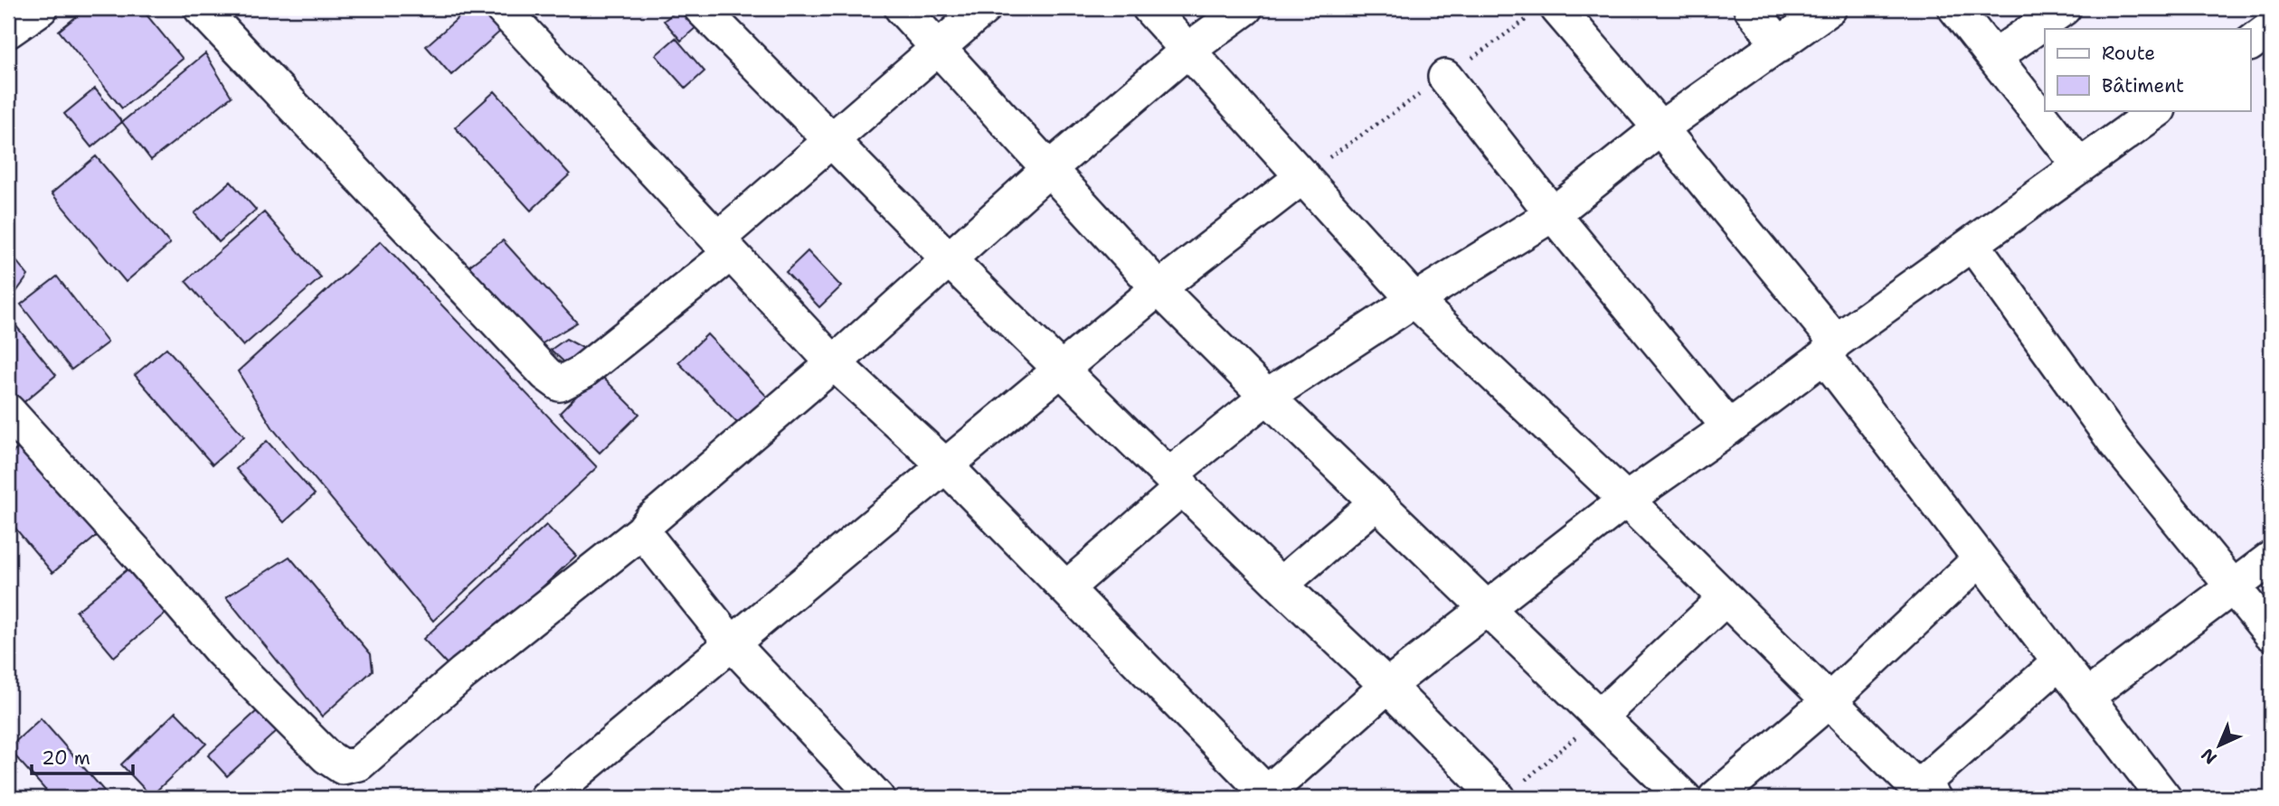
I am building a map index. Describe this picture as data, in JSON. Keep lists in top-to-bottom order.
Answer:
{
  "legend": ["Route", "Bâtiment"],
  "scale_bar": "20 m",
  "north": "bottom left"
}
